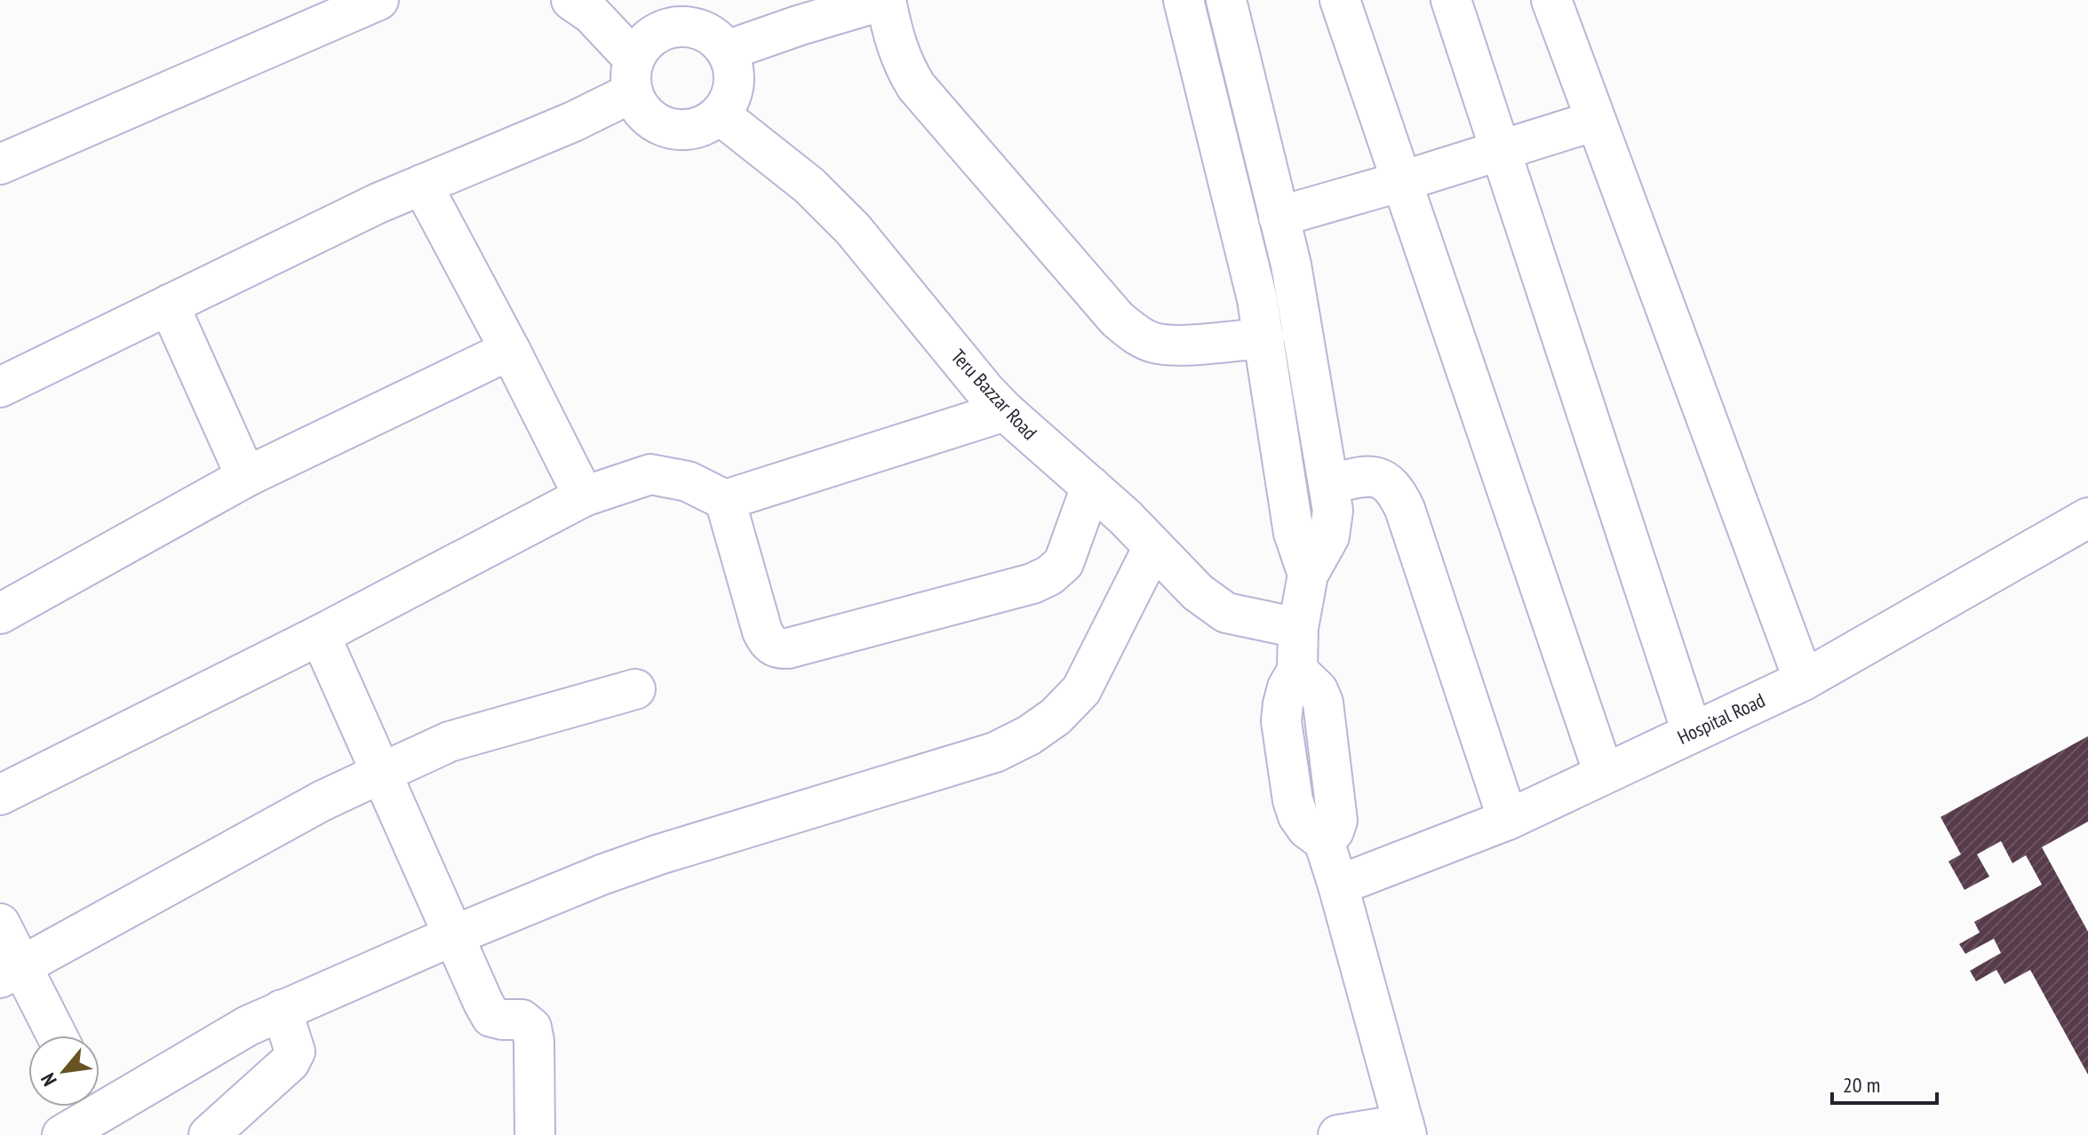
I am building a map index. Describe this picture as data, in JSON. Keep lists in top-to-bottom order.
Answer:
{
  "streets": {
    "street": ["Teru Bazzar Road", "Hospital Road"]
  },
  "scale_bar": "20 m",
  "north": "bottom left"
}
